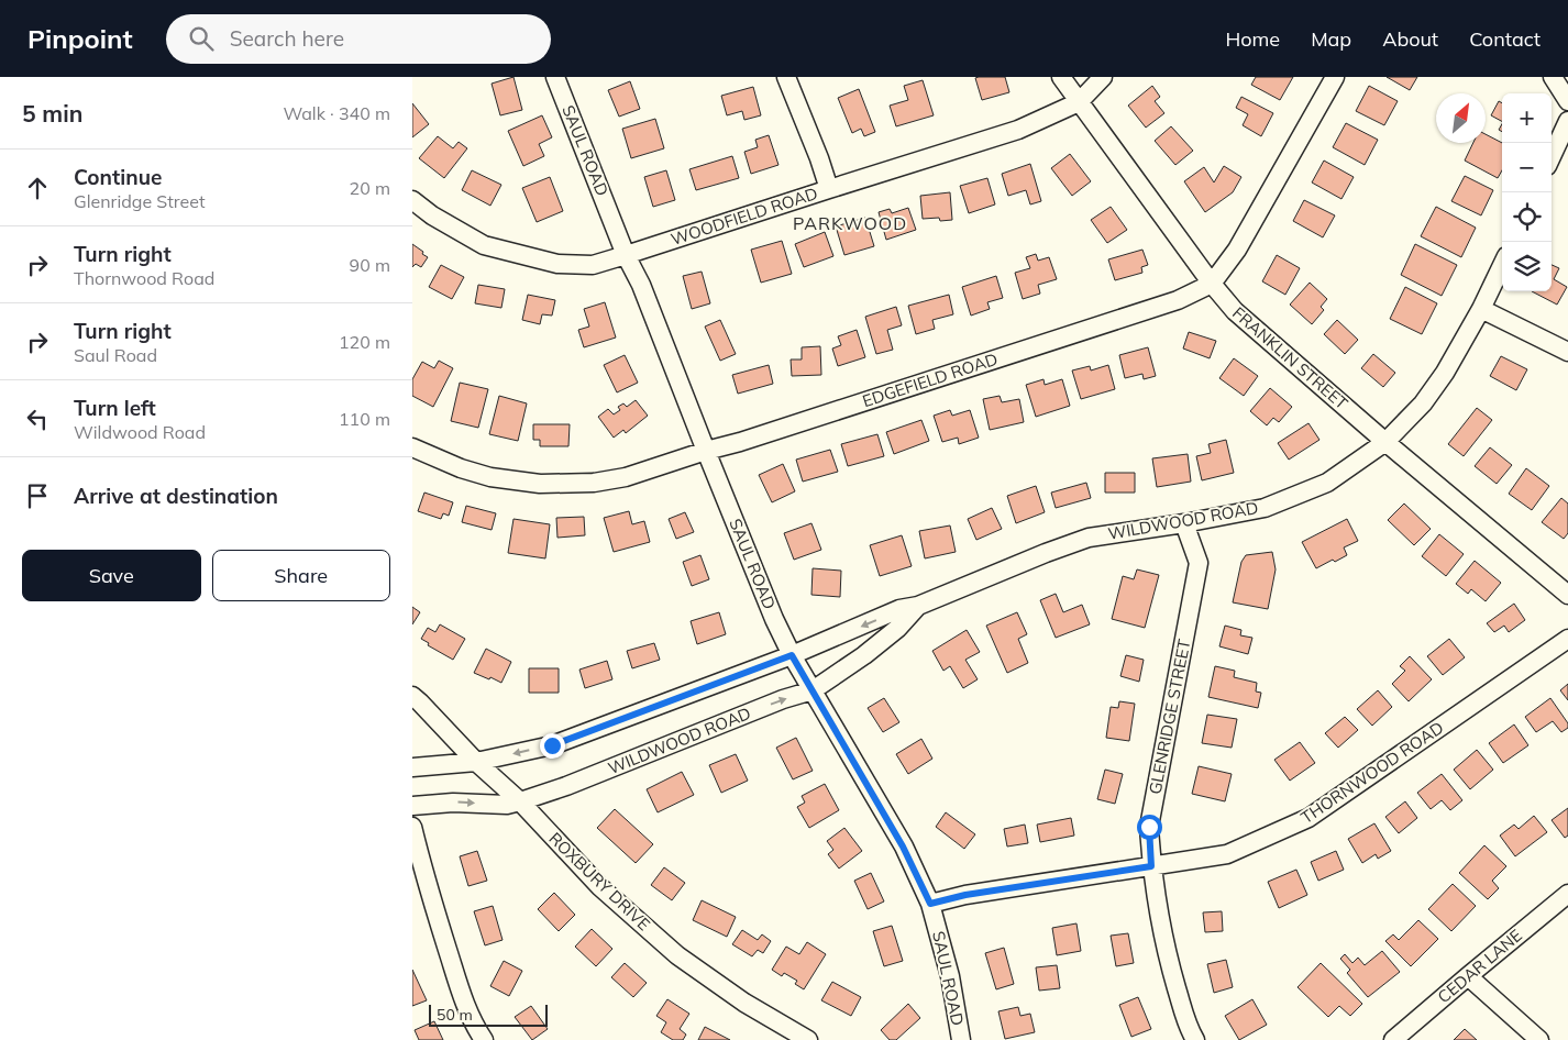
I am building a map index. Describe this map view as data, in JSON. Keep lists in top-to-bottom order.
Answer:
{
  "streets": {
    "street": [
      "SAUL ROAD",
      "WOODFIELD ROAD",
      "FRANKLIN STREET",
      "EDGEFIELD ROAD",
      "WILDWOOD ROAD",
      "GLENRIDGE STREET",
      "THORNWOOD ROAD",
      "ROXBURY DRIVE",
      "CEDAR LANE"
    ]
  },
  "crossings": [
    ["SAUL ROAD", "WOODFIELD ROAD"],
    ["SAUL ROAD", "EDGEFIELD ROAD"],
    ["SAUL ROAD", "WILDWOOD ROAD"],
    ["SAUL ROAD", "THORNWOOD ROAD"],
    ["WOODFIELD ROAD", "FRANKLIN STREET"],
    ["FRANKLIN STREET", "EDGEFIELD ROAD"],
    ["FRANKLIN STREET", "WILDWOOD ROAD"],
    ["WILDWOOD ROAD", "GLENRIDGE STREET"],
    ["WILDWOOD ROAD", "ROXBURY DRIVE"],
    ["GLENRIDGE STREET", "THORNWOOD ROAD"]
  ],
  "districts": ["PARKWOOD"],
  "scale_bar": "50 m",
  "north": "top right",
  "page": {
    "header": "Pinpoint",
    "search": "Search here",
    "nav": [
      "Home",
      "Map",
      "About",
      "Contact"
    ],
    "heading": ["5 min", "Walk · 340 m"],
    "map_buttons": ["+", "−"],
    "list": [
      ["Continue", "Glenridge Street", "20 m"],
      ["Turn right", "Thornwood Road", "90 m"],
      ["Turn right", "Saul Road", "120 m"],
      ["Turn left", "Wildwood Road", "110 m"],
      "Arrive at destination"
    ],
    "buttons": ["Save", "Share"],
    "scale": "50 m"
  }
}
